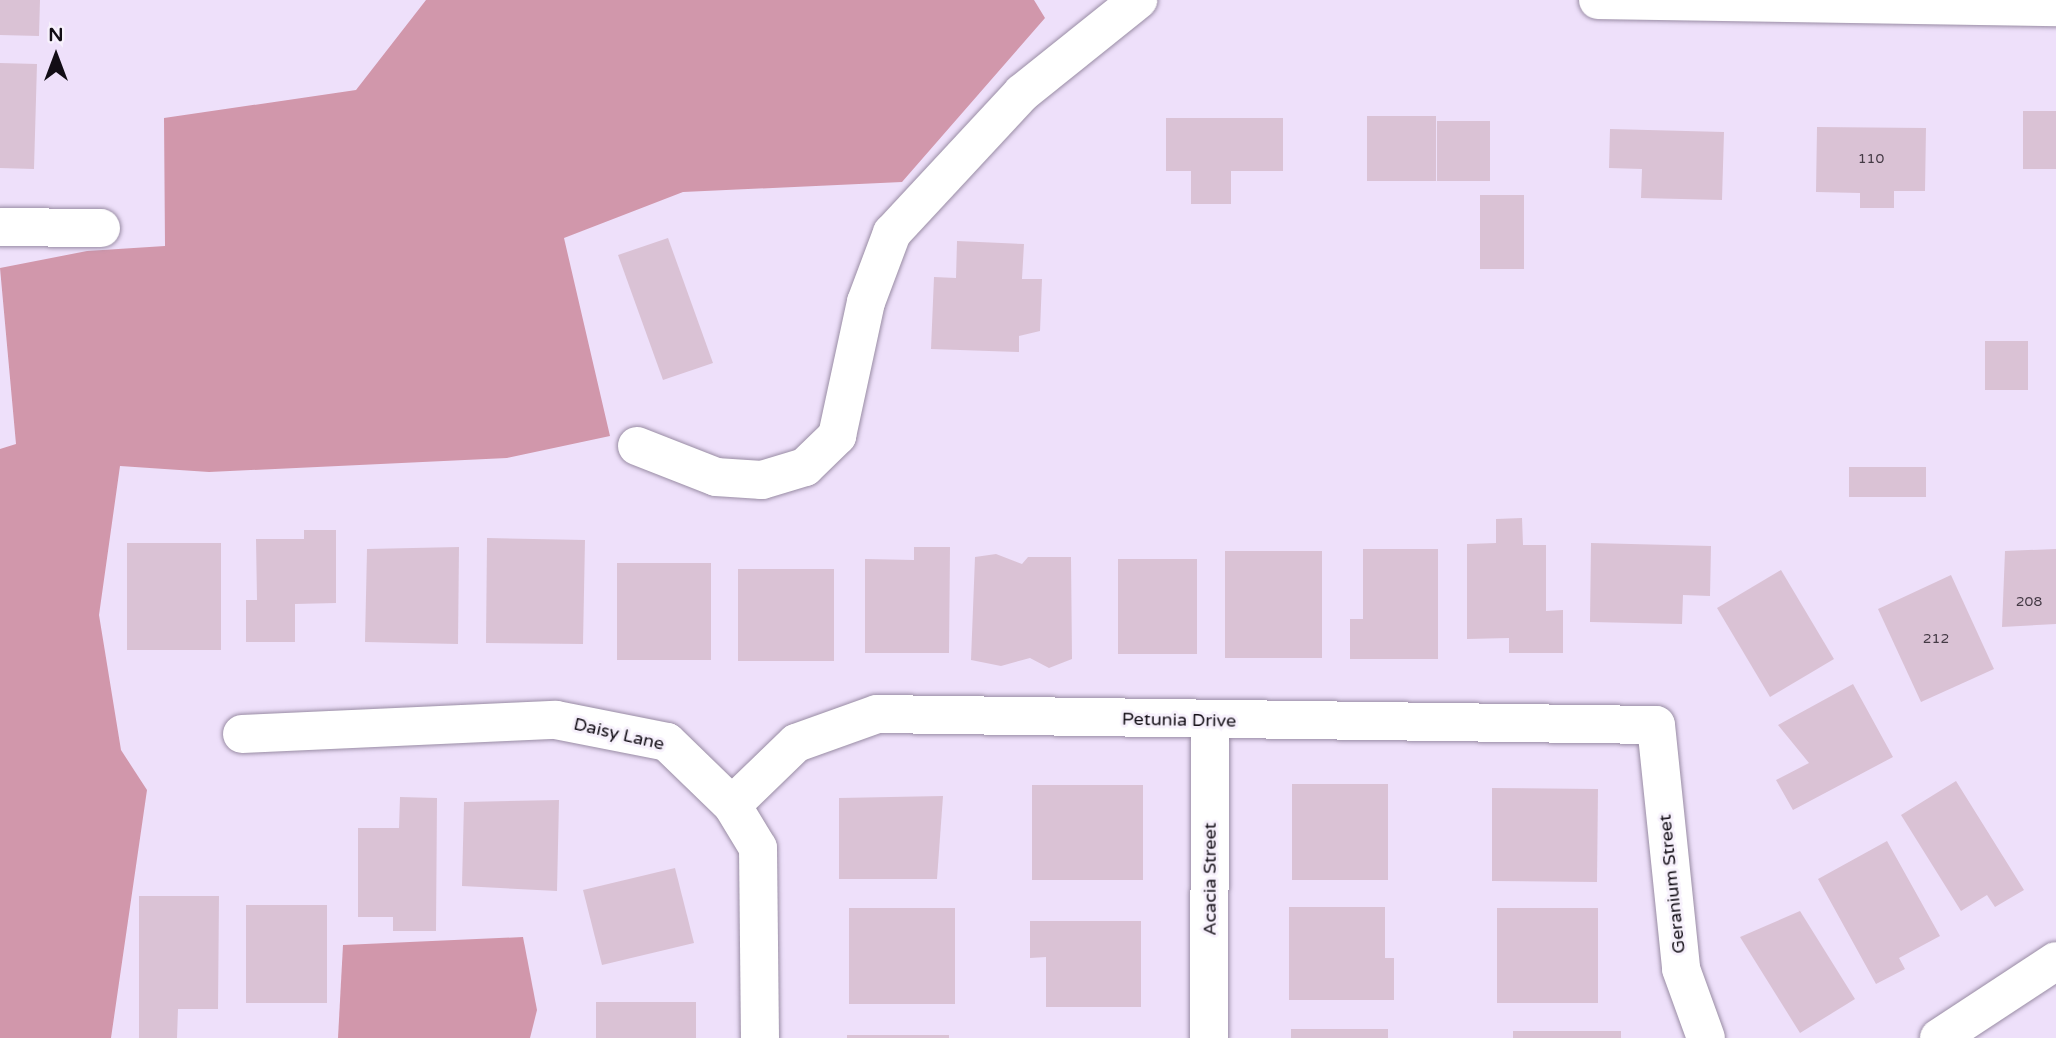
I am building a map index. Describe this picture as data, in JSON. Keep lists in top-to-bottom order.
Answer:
{
  "streets": {
    "street": [
      "Petunia Drive",
      "Daisy Lane",
      "Acacia Street",
      "Geranium Street"
    ]
  },
  "crossings": [
    ["Petunia Drive", "Daisy Lane"],
    ["Petunia Drive", "Acacia Street"],
    ["Petunia Drive", "Geranium Street"]
  ],
  "house_numbers": ["110", "208", "212"],
  "north": "top"
}
